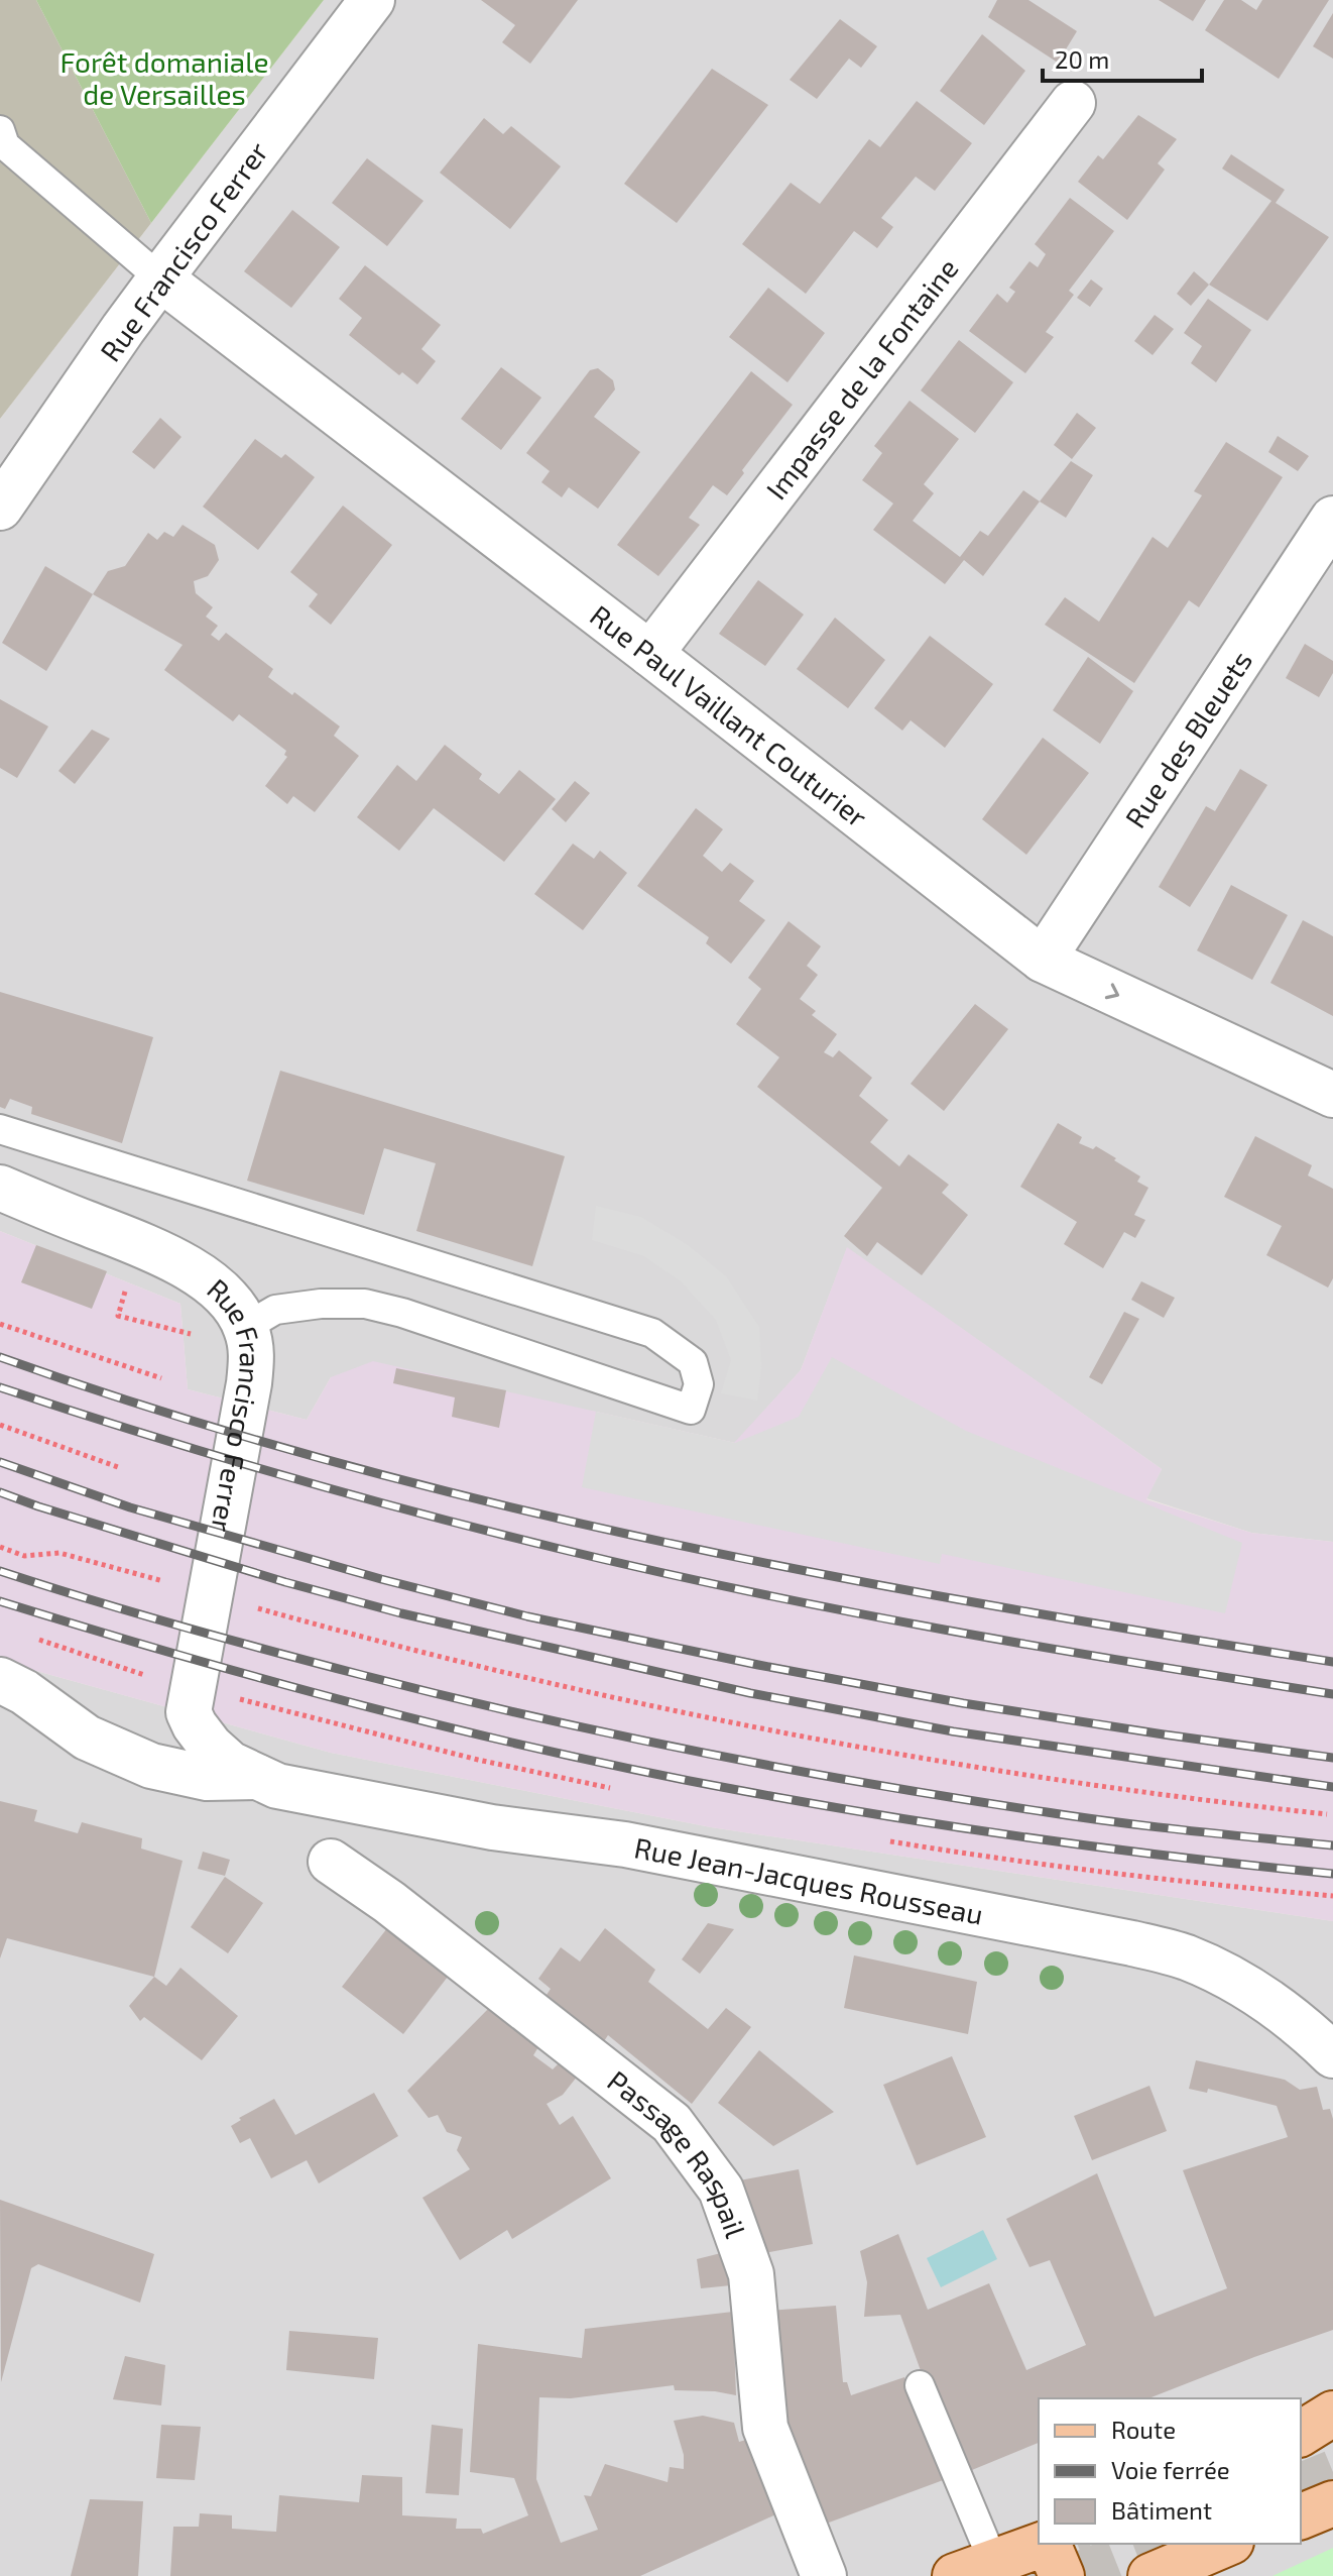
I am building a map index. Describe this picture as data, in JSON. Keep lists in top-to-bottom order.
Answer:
{
  "streets": {
    "street": [
      "Rue Francisco Ferrer",
      "Impasse de la Fontaine",
      "Rue Paul Vaillant Couturier",
      "Rue des Bleuets",
      "Rue Jean-Jacques Rousseau",
      "Passage Raspail"
    ]
  },
  "crossings": [
    ["Rue Francisco Ferrer", "Rue Paul Vaillant Couturier"],
    ["Rue Francisco Ferrer", "Rue Jean-Jacques Rousseau"],
    ["Impasse de la Fontaine", "Rue Paul Vaillant Couturier"],
    ["Rue Paul Vaillant Couturier", "Rue des Bleuets"]
  ],
  "parks": ["Forêt domaniale de Versailles"],
  "legend": ["Route", "Voie ferrée", "Bâtiment"],
  "scale_bar": "20 m"
}
